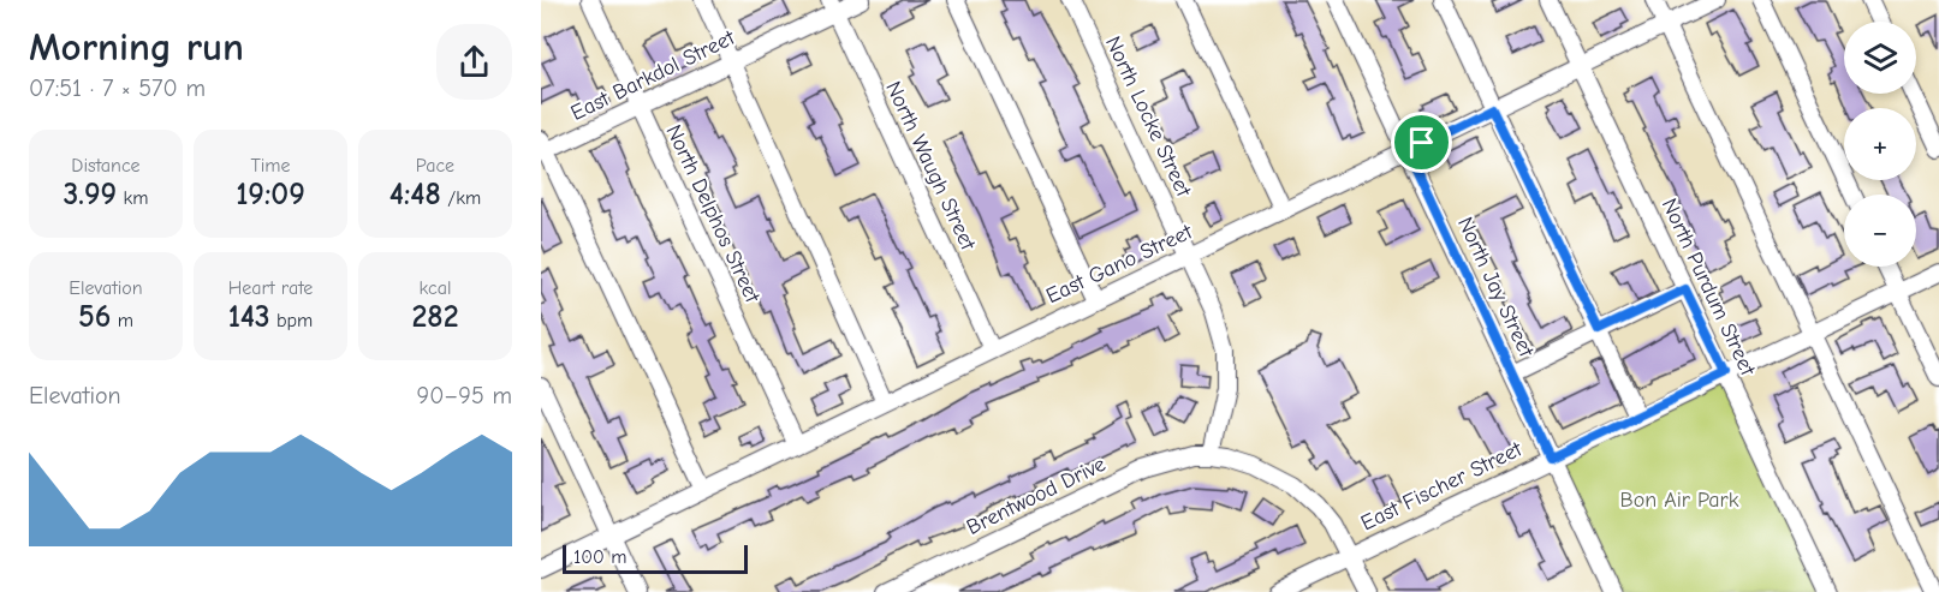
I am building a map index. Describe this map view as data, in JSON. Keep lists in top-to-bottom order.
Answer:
{
  "streets": {
    "street": [
      "East Barkdol Street",
      "North Locke Street",
      "North Waugh Street",
      "North Delphos Street",
      "East Gano Street",
      "North Jay Street",
      "North Purdum Street",
      "East Fischer Street",
      "Brentwood Drive"
    ]
  },
  "crossings": [
    ["East Barkdol Street", "North Waugh Street"],
    ["East Barkdol Street", "North Delphos Street"],
    ["North Locke Street", "East Gano Street"],
    ["North Locke Street", "Brentwood Drive"],
    ["North Waugh Street", "East Gano Street"],
    ["North Delphos Street", "East Gano Street"],
    ["East Gano Street", "North Jay Street"],
    ["East Gano Street", "North Purdum Street"],
    ["North Jay Street", "East Fischer Street"],
    ["North Purdum Street", "East Fischer Street"]
  ],
  "parks": ["Bon Air Park"],
  "scale_bar": "100 m",
  "page": {
    "heading": ["Morning run", "07:51 · 7 × 570 m"],
    "map_buttons": ["+", "−"],
    "stats": [
      ["Distance", "3.99 km"],
      ["Time", "19:09"],
      ["Pace", "4:48 /km"],
      ["Elevation", "56 m"],
      ["Heart rate", "143 bpm"],
      ["kcal", "282"]
    ],
    "chart": ["Elevation", "90–95 m"],
    "scale": "100 m"
  }
}
